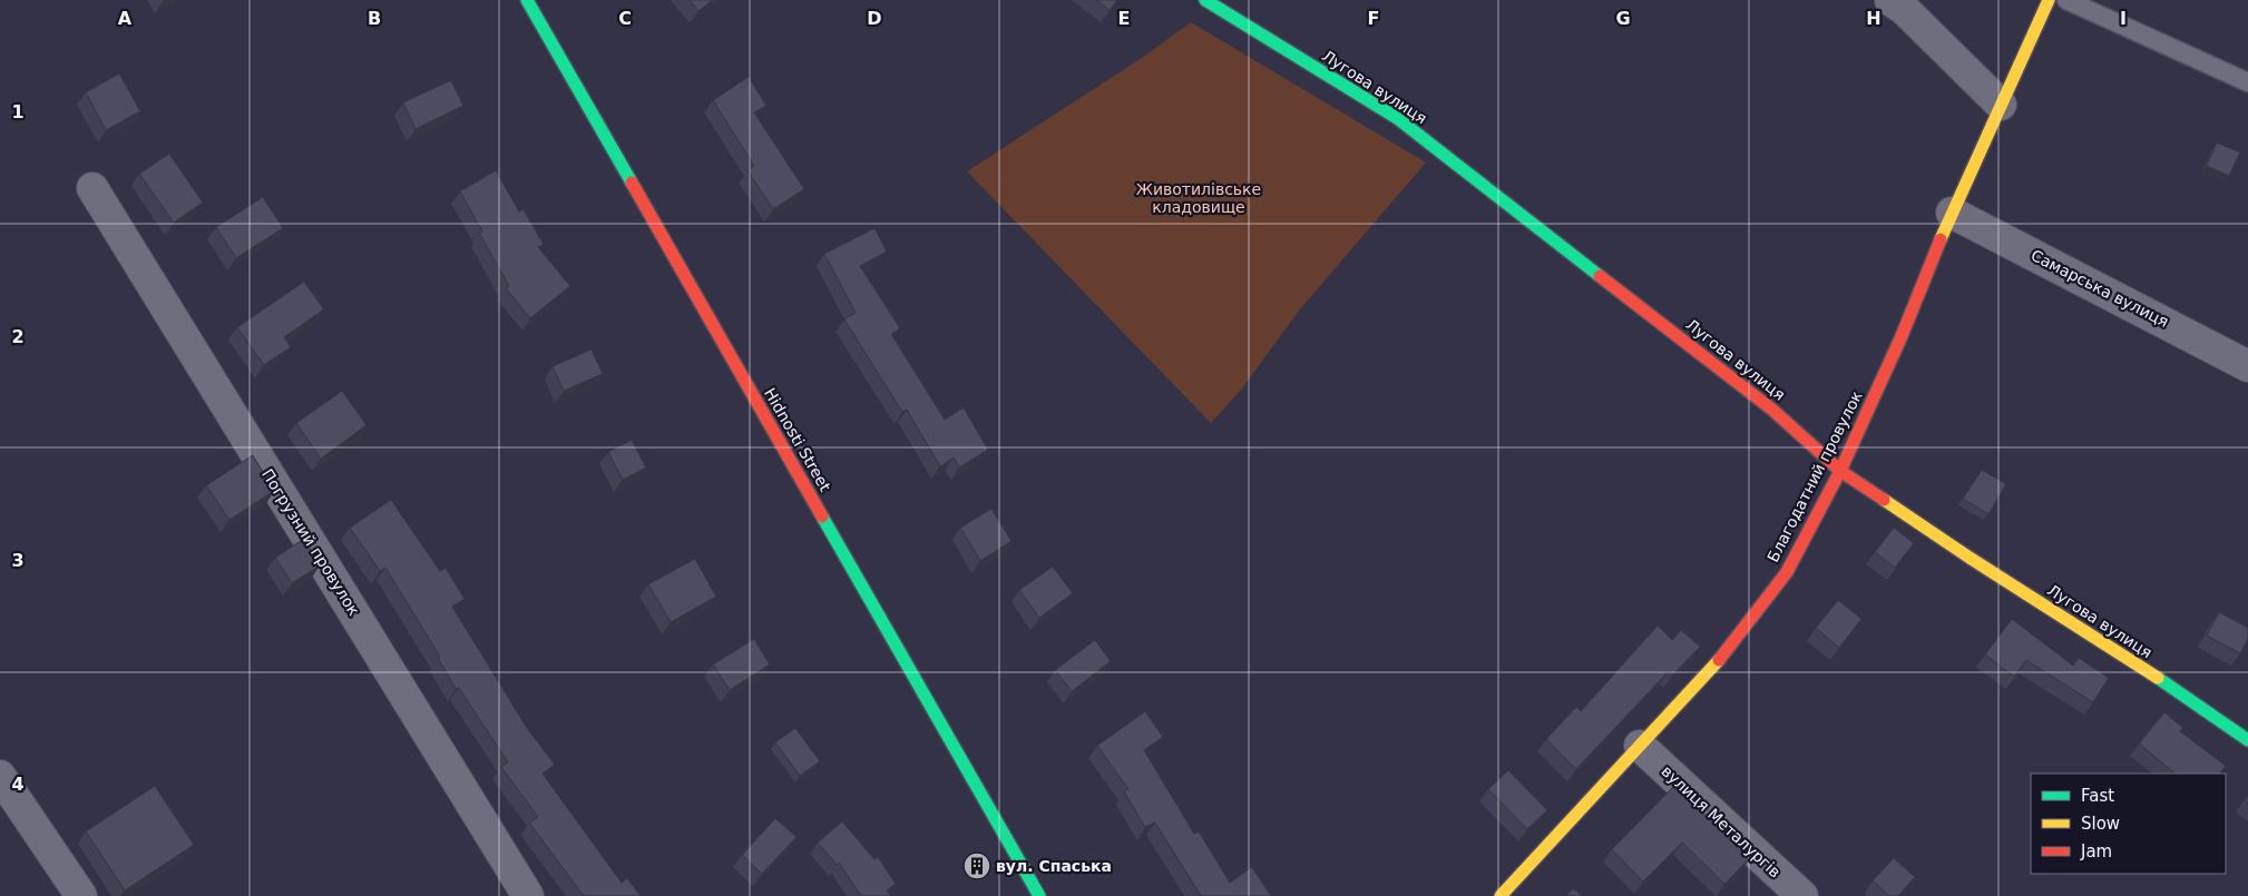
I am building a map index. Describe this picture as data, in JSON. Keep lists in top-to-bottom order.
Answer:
{
  "streets": {
    "street": [
      "Лугова вулиця",
      "Самарська вулиця",
      "Hidnosti Street",
      "Благодатний провулок",
      "Погрузний провулок",
      "вулиця Металургів"
    ]
  },
  "crossings": [
    ["Лугова вулиця", "Благодатний провулок"],
    ["Самарська вулиця", "Благодатний провулок"],
    ["Благодатний провулок", "вулиця Металургів"]
  ],
  "parks": ["Животилівське кладовище"],
  "places": {
    "building": ["вул. Спаська"]
  },
  "legend": ["Fast", "Slow", "Jam"],
  "grid": {
    "columns": [
      "A",
      "B",
      "C",
      "D",
      "E",
      "F",
      "G",
      "H",
      "I"
    ],
    "rows": [
      "1",
      "2",
      "3",
      "4"
    ]
  }
}
